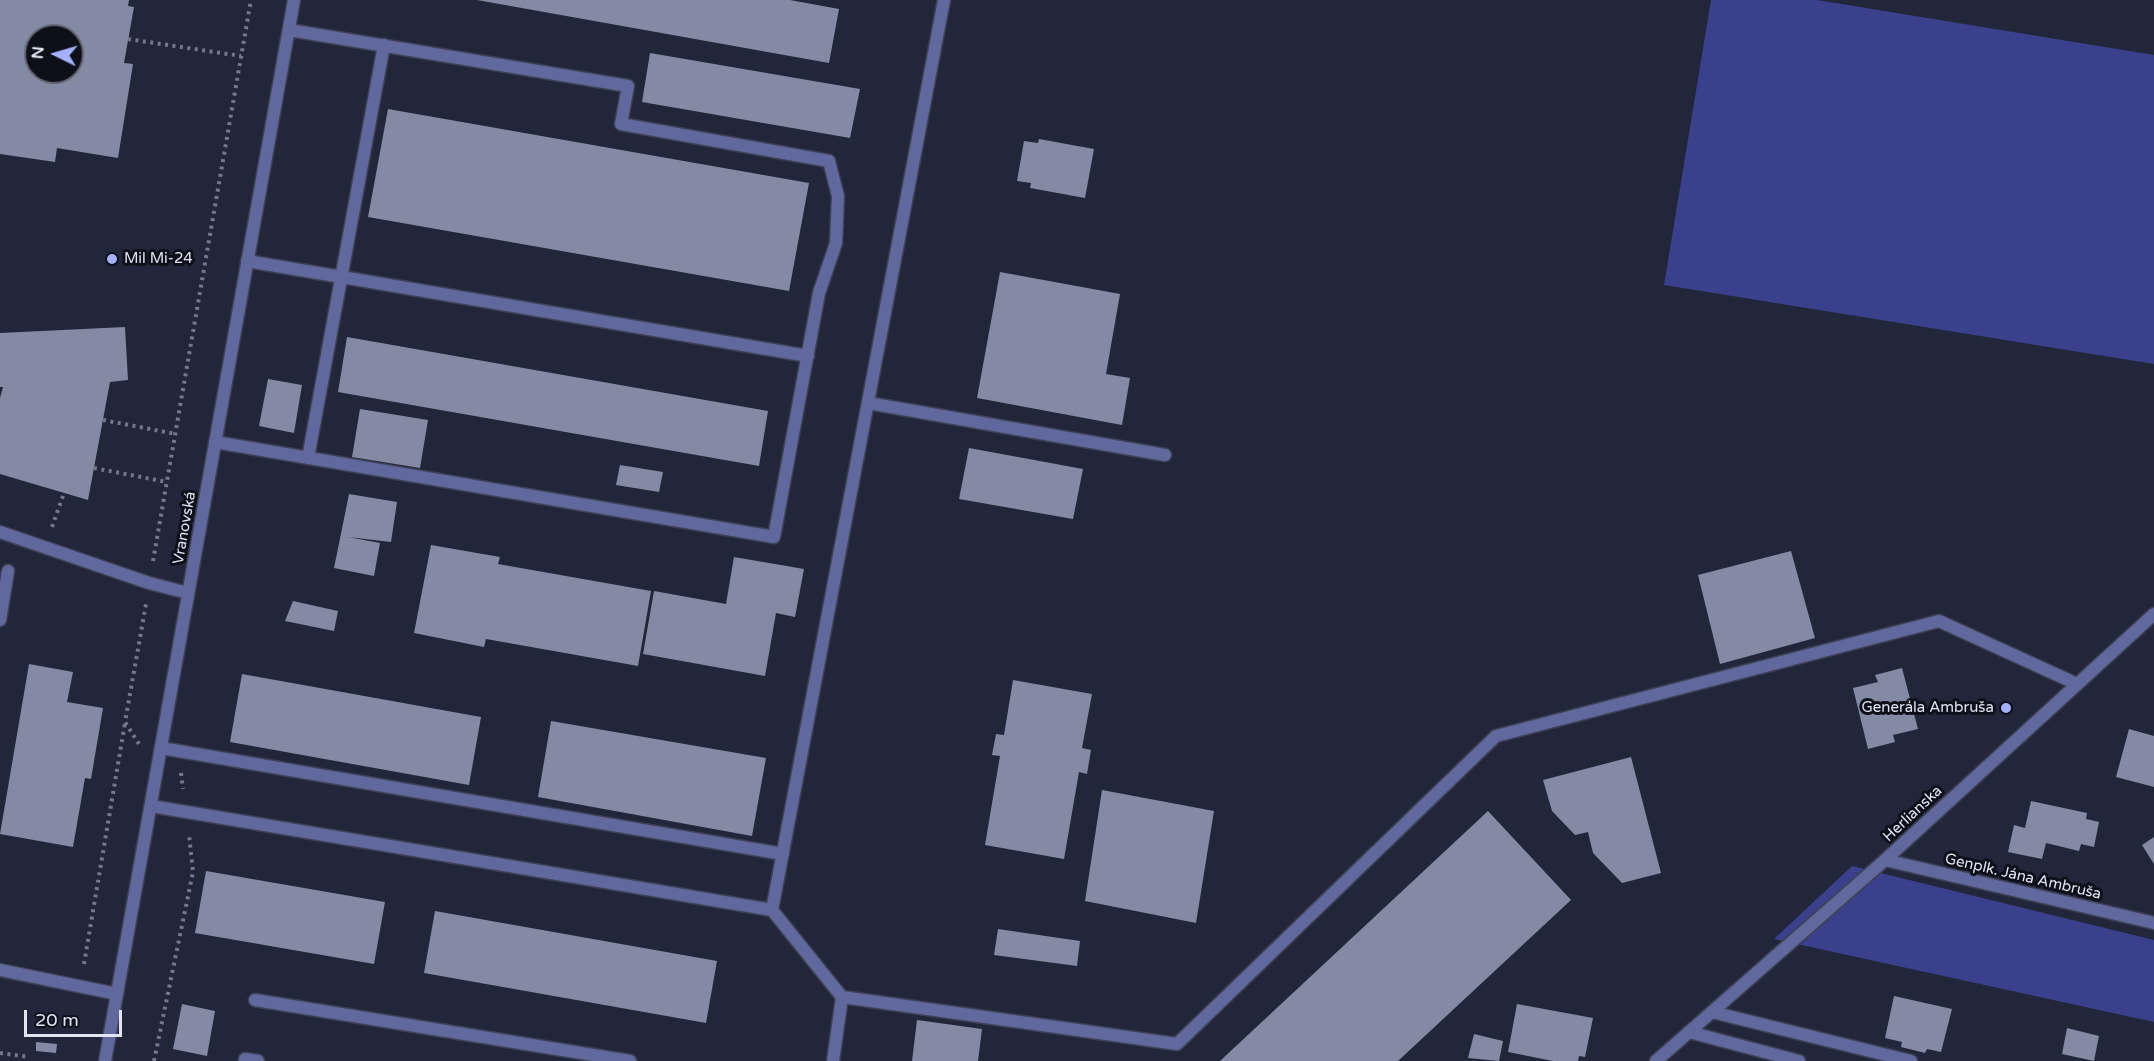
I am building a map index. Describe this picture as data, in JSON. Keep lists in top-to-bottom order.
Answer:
{
  "streets": {
    "street": ["Vranovská", "Herlianska", "Genplk. Jána Ambruša"]
  },
  "crossings": [
    ["Herlianska", "Genplk. Jána Ambruša"]
  ],
  "places": ["Mil Mi-24", "Generála Ambruša"],
  "scale_bar": "20 m",
  "north": "left"
}
